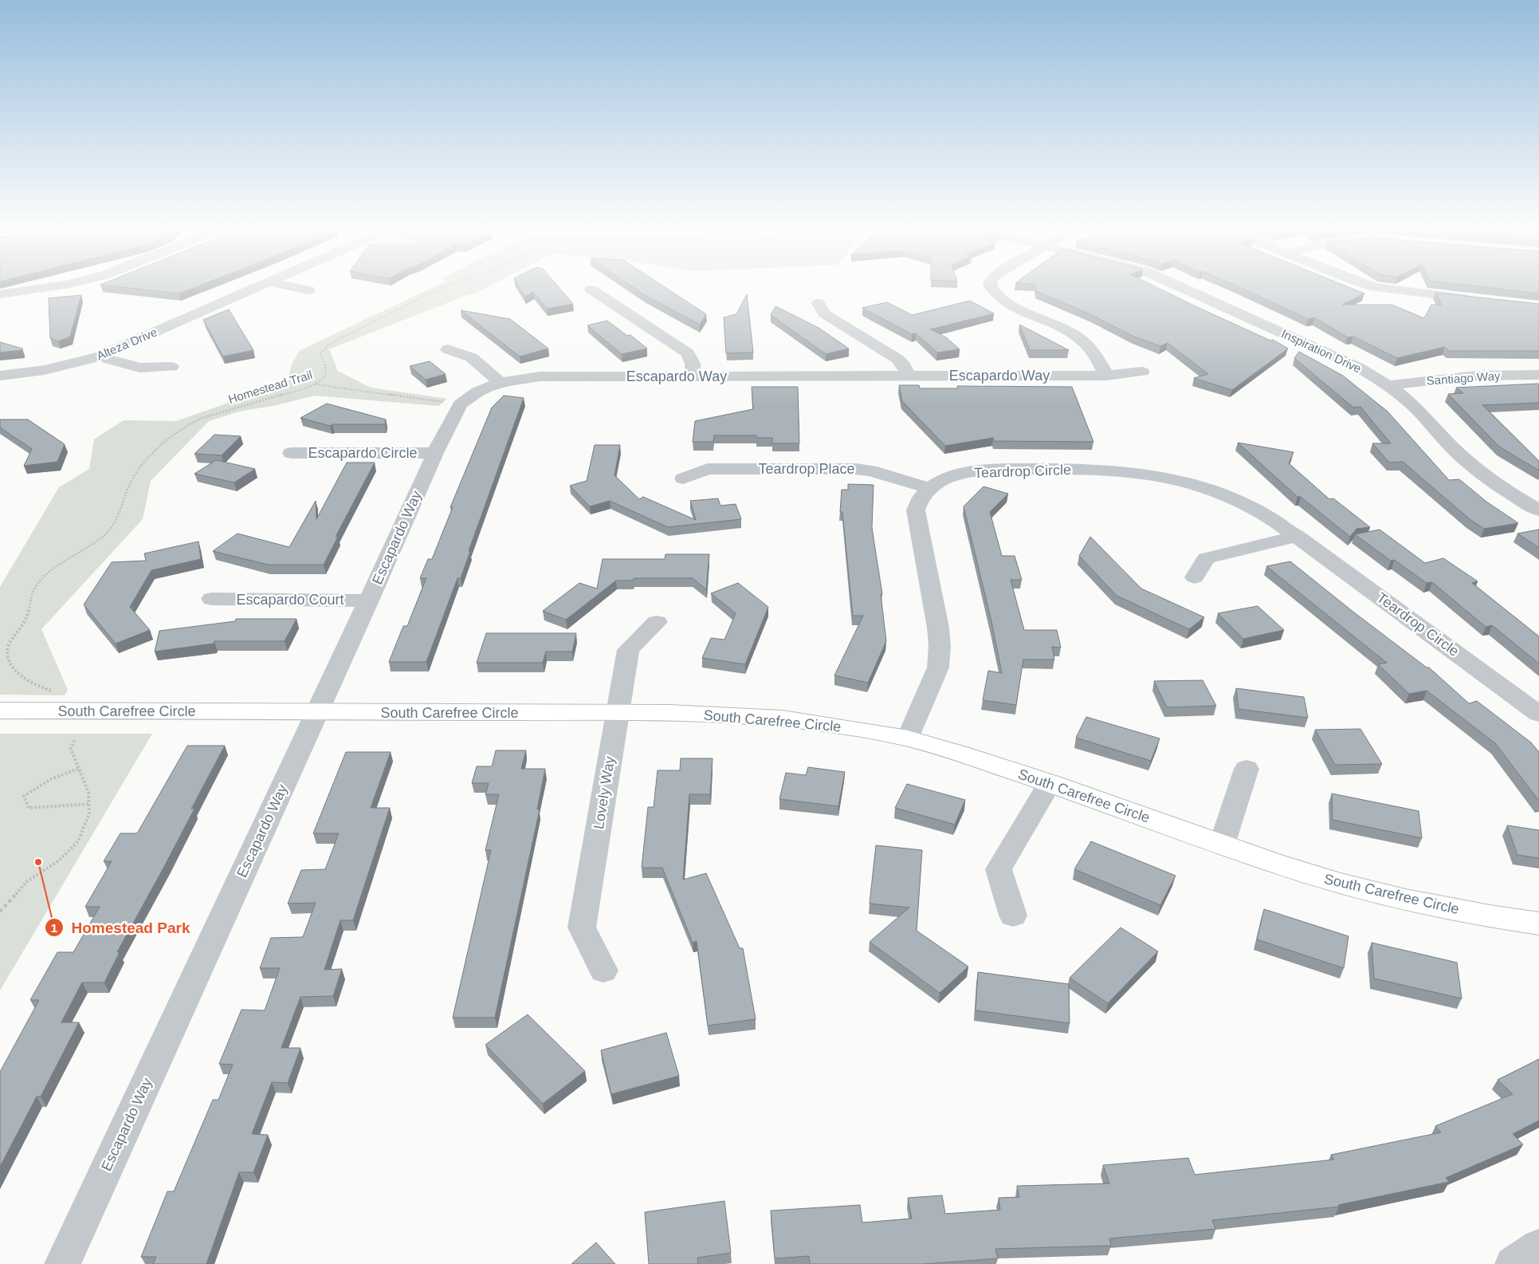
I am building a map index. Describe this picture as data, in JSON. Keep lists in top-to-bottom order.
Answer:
{
  "streets": {
    "main road": ["South Carefree Circle"],
    "street": [
      "Alteza Drive",
      "Inspiration Drive",
      "Escapardo Way",
      "Santiago Way",
      "Escapardo Circle",
      "Teardrop Place",
      "Teardrop Circle",
      "Escapardo Court",
      "Lovely Way"
    ],
    "path": ["Homestead Trail"]
  },
  "crossings": [
    ["Inspiration Drive", "Santiago Way"],
    ["Escapardo Way", "Escapardo Circle"],
    ["Escapardo Way", "Escapardo Court"],
    ["Escapardo Way", "South Carefree Circle"],
    ["Teardrop Place", "Teardrop Circle"],
    ["Teardrop Circle", "South Carefree Circle"],
    ["South Carefree Circle", "Lovely Way"]
  ],
  "places": ["Homestead Park"]
}
